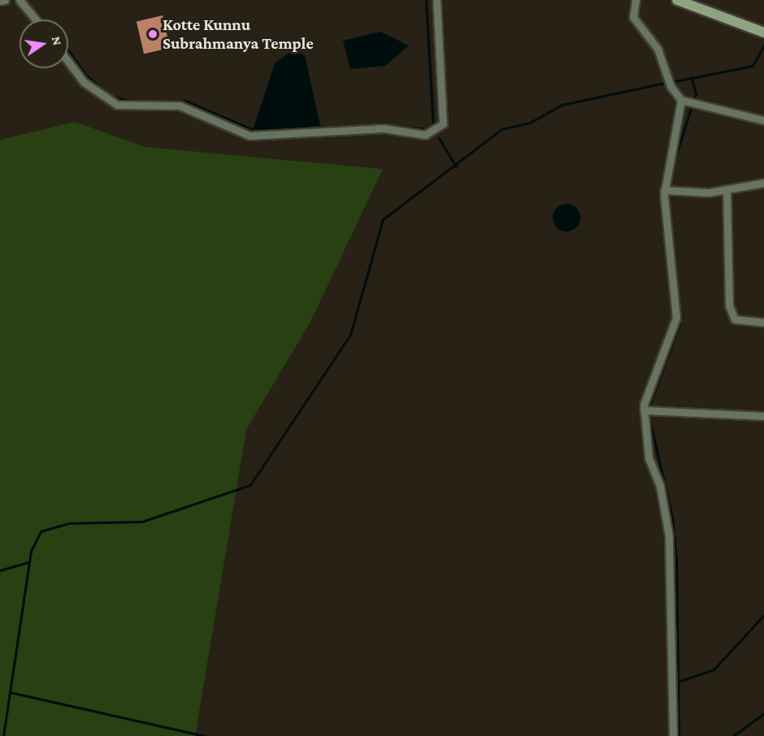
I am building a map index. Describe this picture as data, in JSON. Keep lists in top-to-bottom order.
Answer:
{
  "places": ["Kotte Kunnu Subrahmanya Temple"],
  "north": "right"
}
